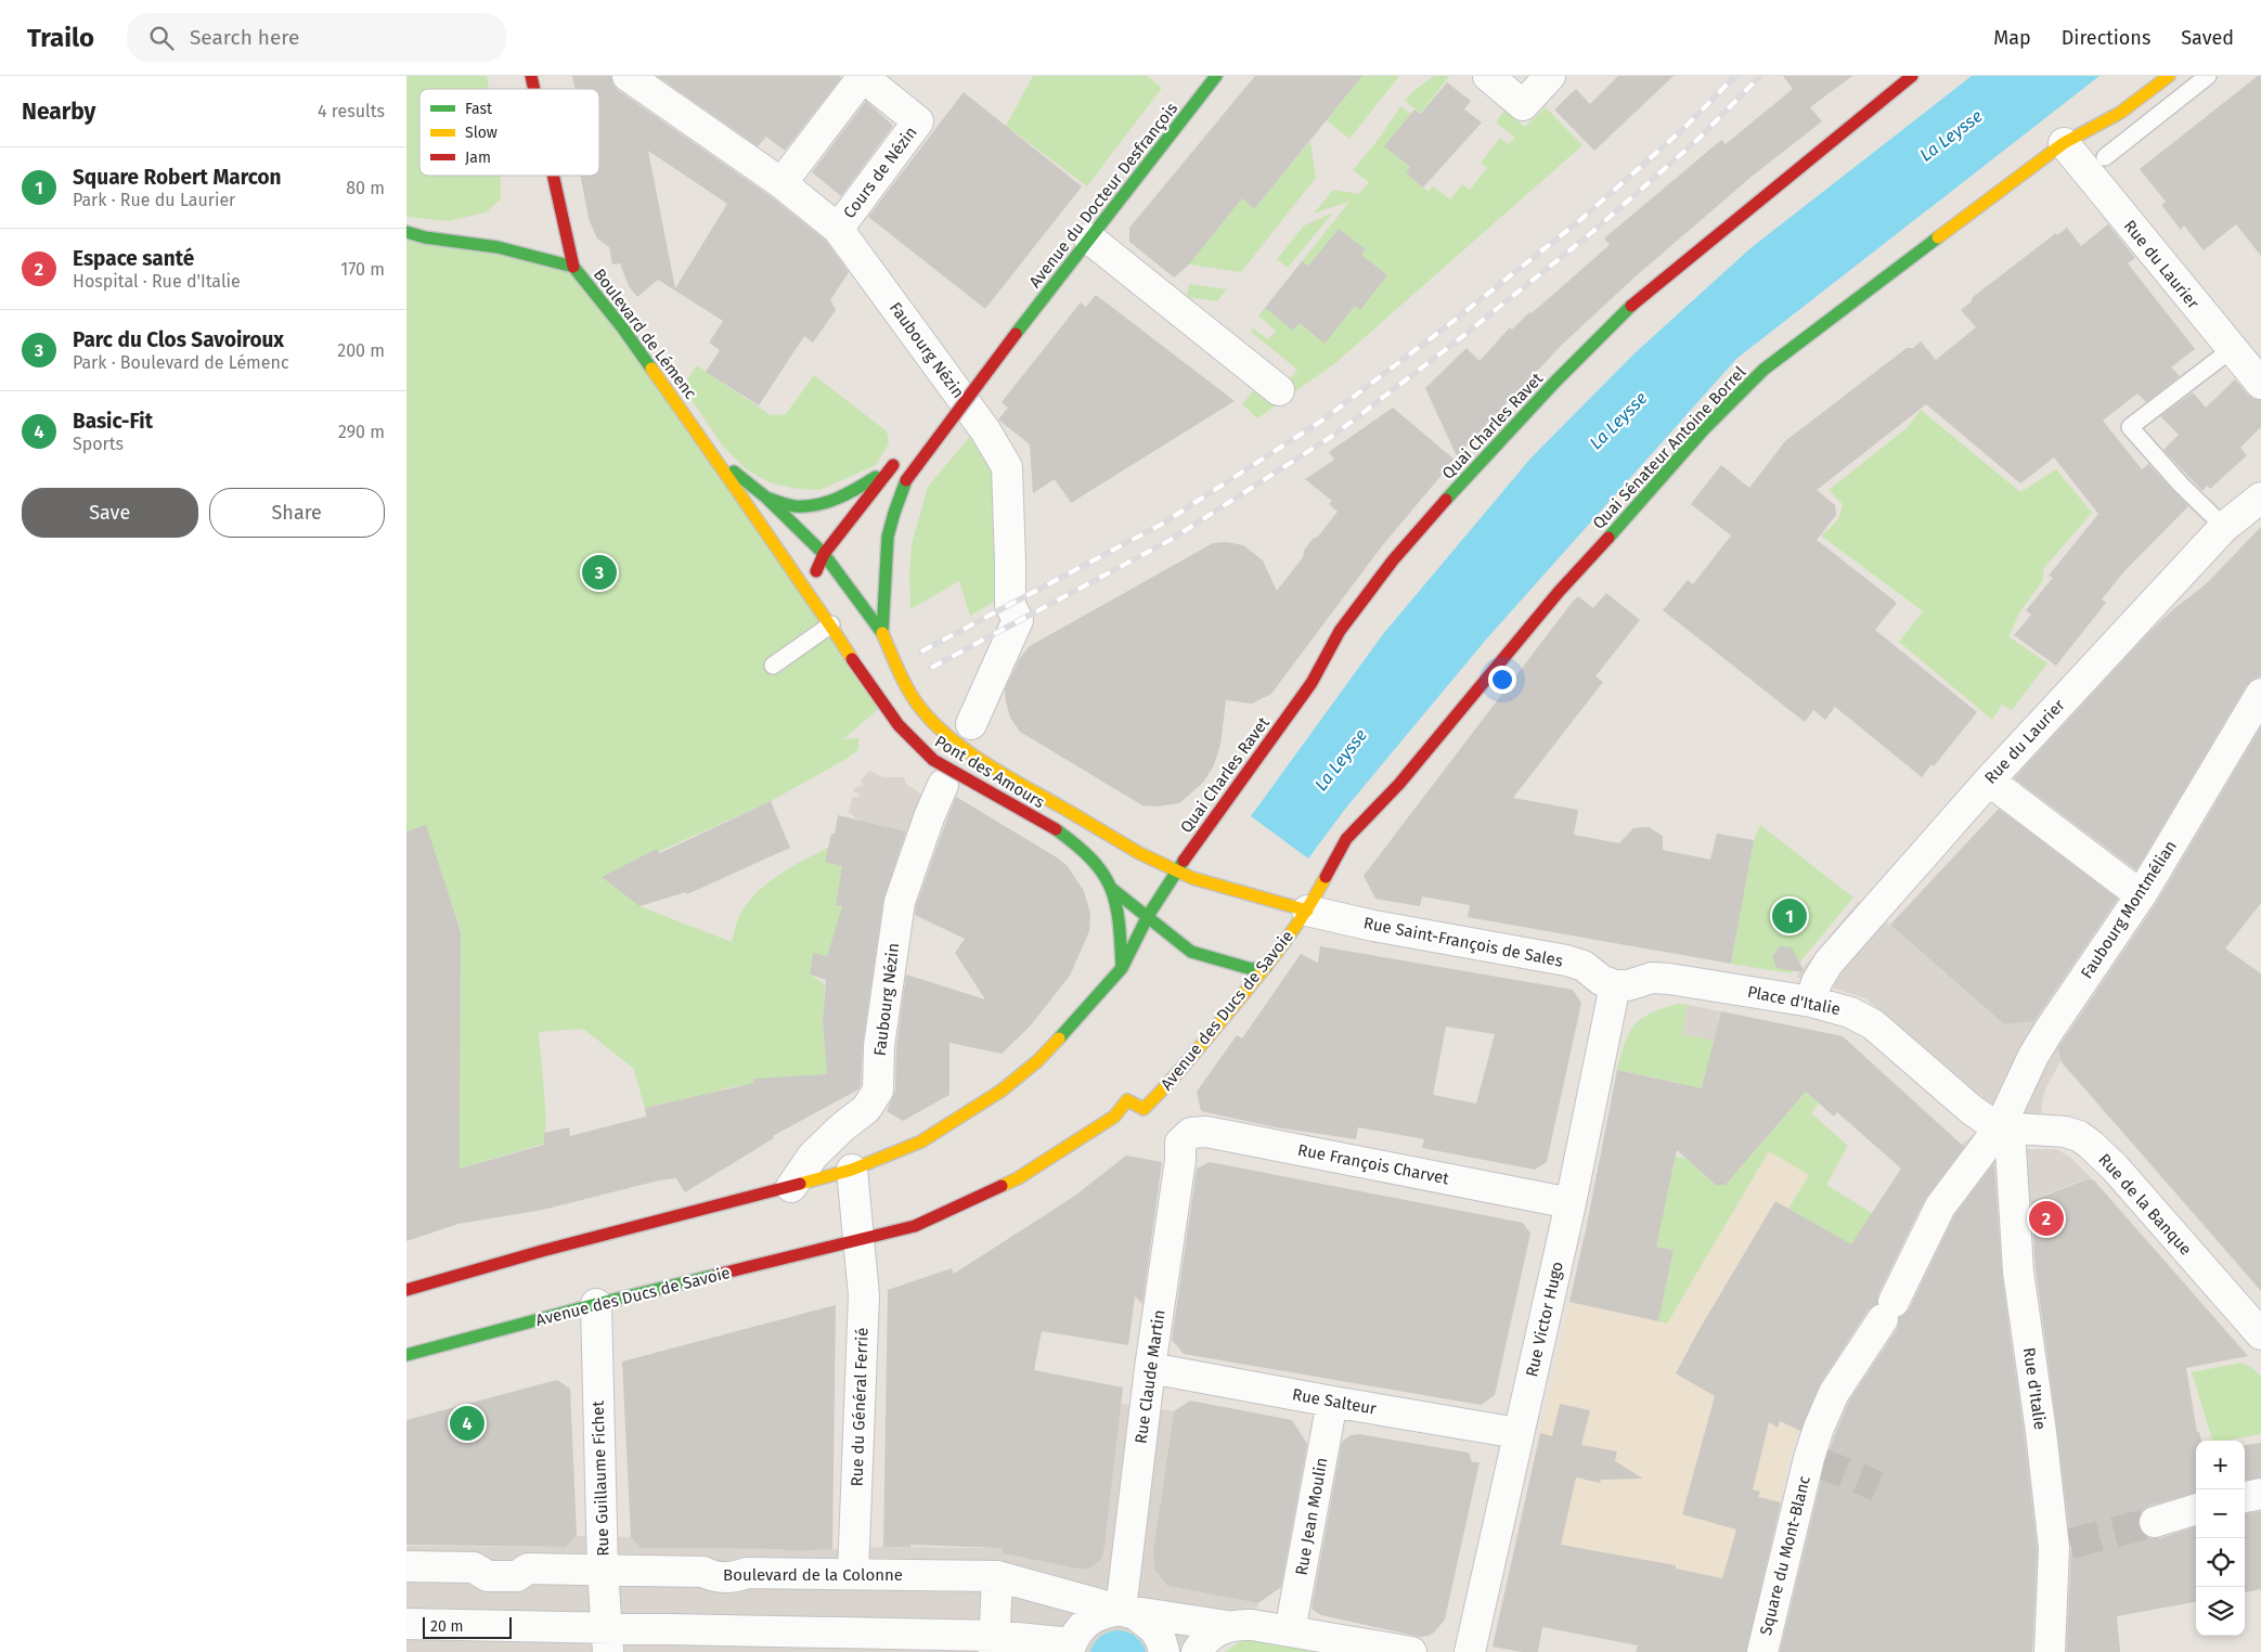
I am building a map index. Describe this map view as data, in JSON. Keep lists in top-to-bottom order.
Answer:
{
  "streets": {
    "main road": [
      "Avenue du Docteur Desfrançois",
      "Boulevard de Lémenc",
      "Quai Charles Ravet",
      "Quai Sénateur Antoine Borrel",
      "Pont des Amours",
      "Avenue des Ducs de Savoie"
    ],
    "street": [
      "Cours de Nézin",
      "Rue du Laurier",
      "Faubourg Nézin",
      "Faubourg Montmélian",
      "Rue Saint-François de Sales",
      "Place d'Italie",
      "Rue François Charvet",
      "Rue de la Banque",
      "Rue Victor Hugo",
      "Rue Claude Martin",
      "Rue d'Italie",
      "Rue Salteur",
      "Rue du Général Ferrié",
      "Rue Guillaume Fichet",
      "Rue Jean Moulin",
      "Square du Mont-Blanc",
      "Boulevard de la Colonne"
    ]
  },
  "crossings": [
    ["Cours de Nézin", "Faubourg Nézin"],
    ["Avenue du Docteur Desfrançois", "Boulevard de Lémenc"],
    ["Avenue du Docteur Desfrançois", "Pont des Amours"],
    ["Rue du Laurier", "Quai Sénateur Antoine Borrel"],
    ["Rue du Laurier", "Place d'Italie"],
    ["Boulevard de Lémenc", "Pont des Amours"],
    ["Quai Charles Ravet", "Pont des Amours"],
    ["Quai Sénateur Antoine Borrel", "Rue Saint-François de Sales"],
    ["Quai Sénateur Antoine Borrel", "Avenue des Ducs de Savoie"],
    ["Faubourg Montmélian", "Place d'Italie"],
    ["Faubourg Montmélian", "Rue de la Banque"],
    ["Faubourg Montmélian", "Rue d'Italie"],
    ["Faubourg Montmélian", "Square du Mont-Blanc"],
    ["Rue Saint-François de Sales", "Place d'Italie"],
    ["Rue Saint-François de Sales", "Avenue des Ducs de Savoie"],
    ["Rue Saint-François de Sales", "Rue Victor Hugo"],
    ["Place d'Italie", "Rue de la Banque"],
    ["Place d'Italie", "Rue Victor Hugo"],
    ["Place d'Italie", "Rue d'Italie"],
    ["Avenue des Ducs de Savoie", "Rue du Général Ferrié"],
    ["Avenue des Ducs de Savoie", "Rue Guillaume Fichet"],
    ["Rue François Charvet", "Rue Victor Hugo"],
    ["Rue François Charvet", "Rue Claude Martin"],
    ["Rue de la Banque", "Rue d'Italie"],
    ["Rue Victor Hugo", "Rue Salteur"],
    ["Rue Claude Martin", "Rue Salteur"],
    ["Rue Claude Martin", "Boulevard de la Colonne"],
    ["Rue Salteur", "Rue Jean Moulin"],
    ["Rue du Général Ferrié", "Boulevard de la Colonne"],
    ["Rue Guillaume Fichet", "Boulevard de la Colonne"]
  ],
  "water": ["La Leysse"],
  "legend": ["Fast", "Slow", "Jam"],
  "scale_bar": "20 m",
  "page": {
    "header": "Trailo",
    "search": "Search here",
    "nav": ["Map", "Directions", "Saved"],
    "heading": ["Nearby", "4 results"],
    "list": [
      {
        "mark": "1",
        "name": "Square Robert Marcon",
        "note": "Park · Rue du Laurier",
        "value": "80 m"
      },
      {
        "mark": "2",
        "name": "Espace santé",
        "note": "Hospital · Rue d'Italie",
        "value": "170 m"
      },
      {
        "mark": "3",
        "name": "Parc du Clos Savoiroux",
        "note": "Park · Boulevard de Lémenc",
        "value": "200 m"
      },
      {
        "mark": "4",
        "name": "Basic-Fit",
        "note": "Sports",
        "value": "290 m"
      }
    ],
    "buttons": ["Save", "Share"],
    "pins": [
      "3",
      "1",
      "2",
      "4"
    ],
    "map_buttons": ["+", "−"],
    "scale": "20 m"
  }
}
